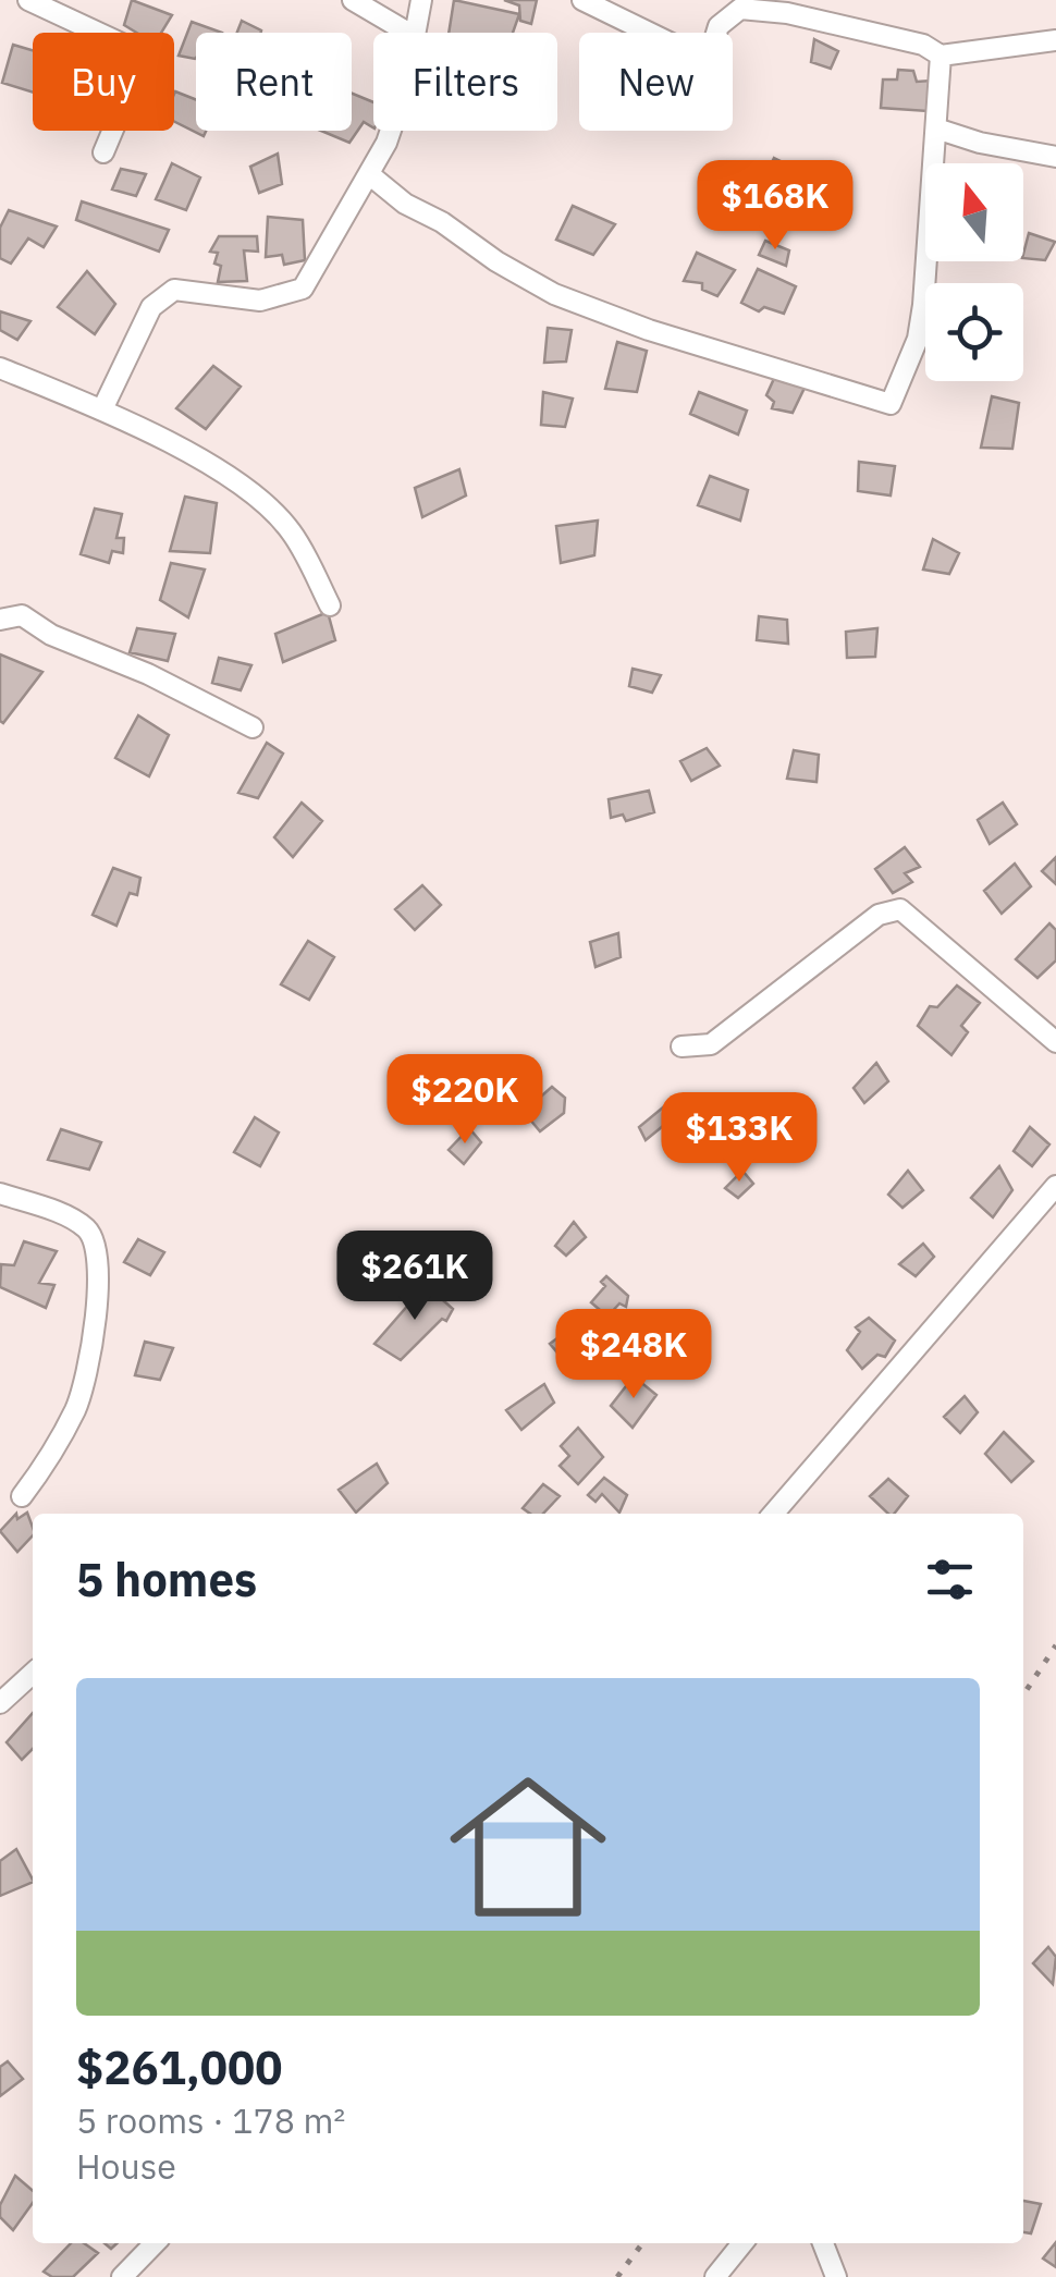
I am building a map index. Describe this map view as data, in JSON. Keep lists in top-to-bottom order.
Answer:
{
  "north": "top",
  "page": {
    "chip": [
      "Buy",
      "Rent",
      "Filters",
      "New"
    ],
    "price": [
      "$168K",
      "$220K",
      "$133K",
      "$261K",
      "$248K"
    ],
    "heading": "5 homes",
    "list": [
      {
        "name": "$261,000",
        "note": "5 rooms · 178 m² · House"
      }
    ]
  }
}
